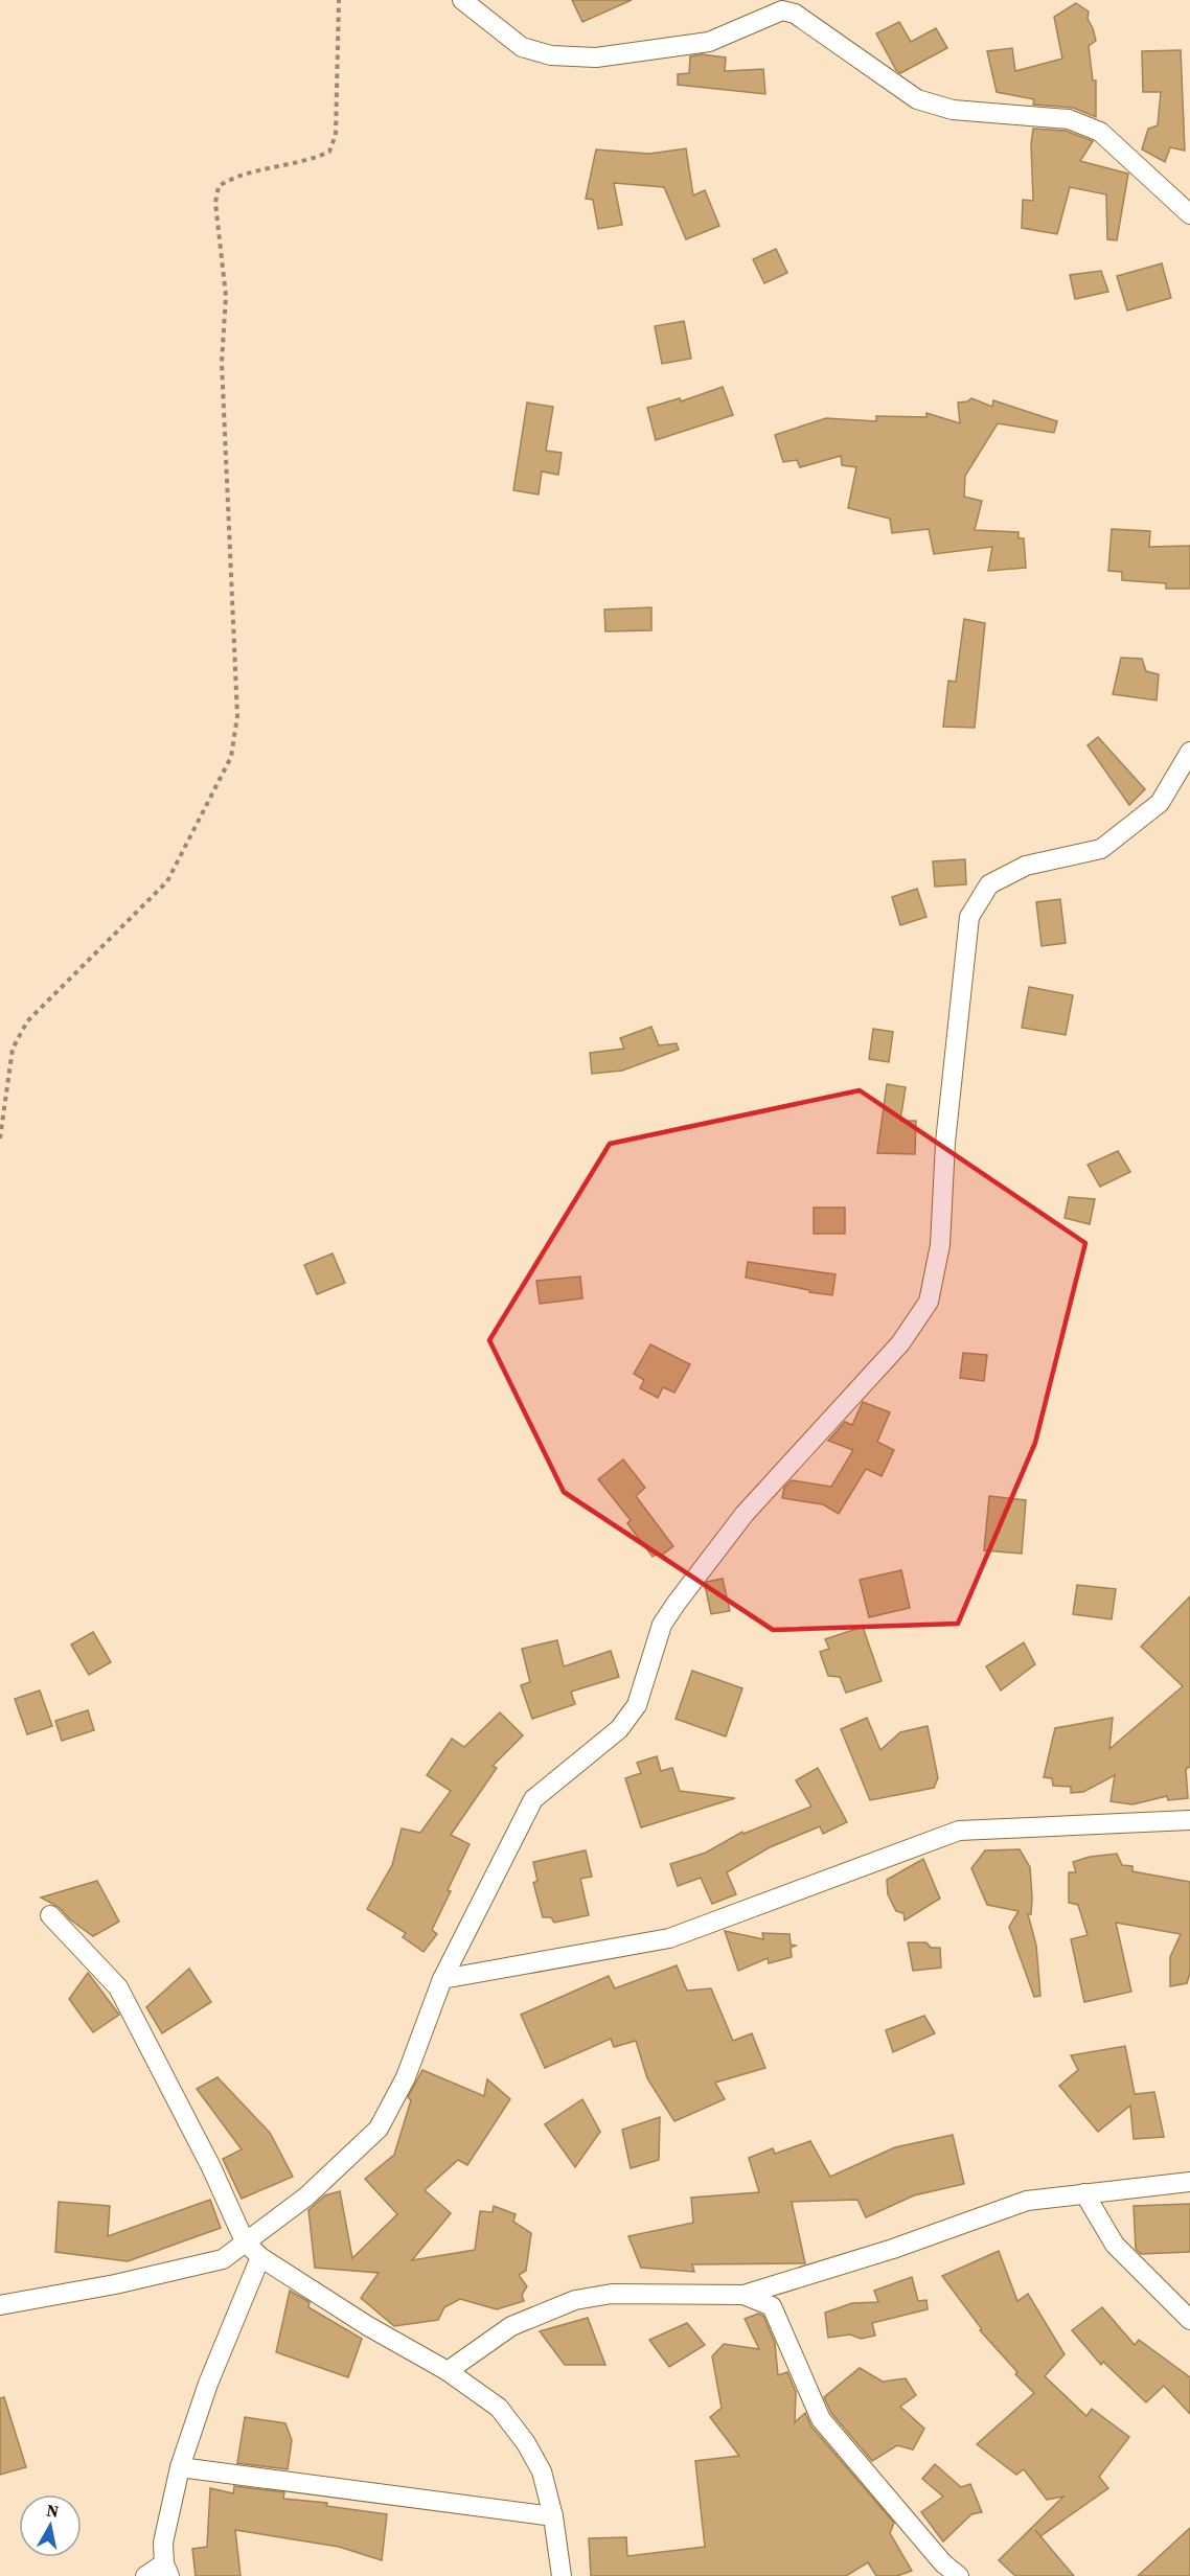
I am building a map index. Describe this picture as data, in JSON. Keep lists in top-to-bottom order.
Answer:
{
  "north": "top"
}
